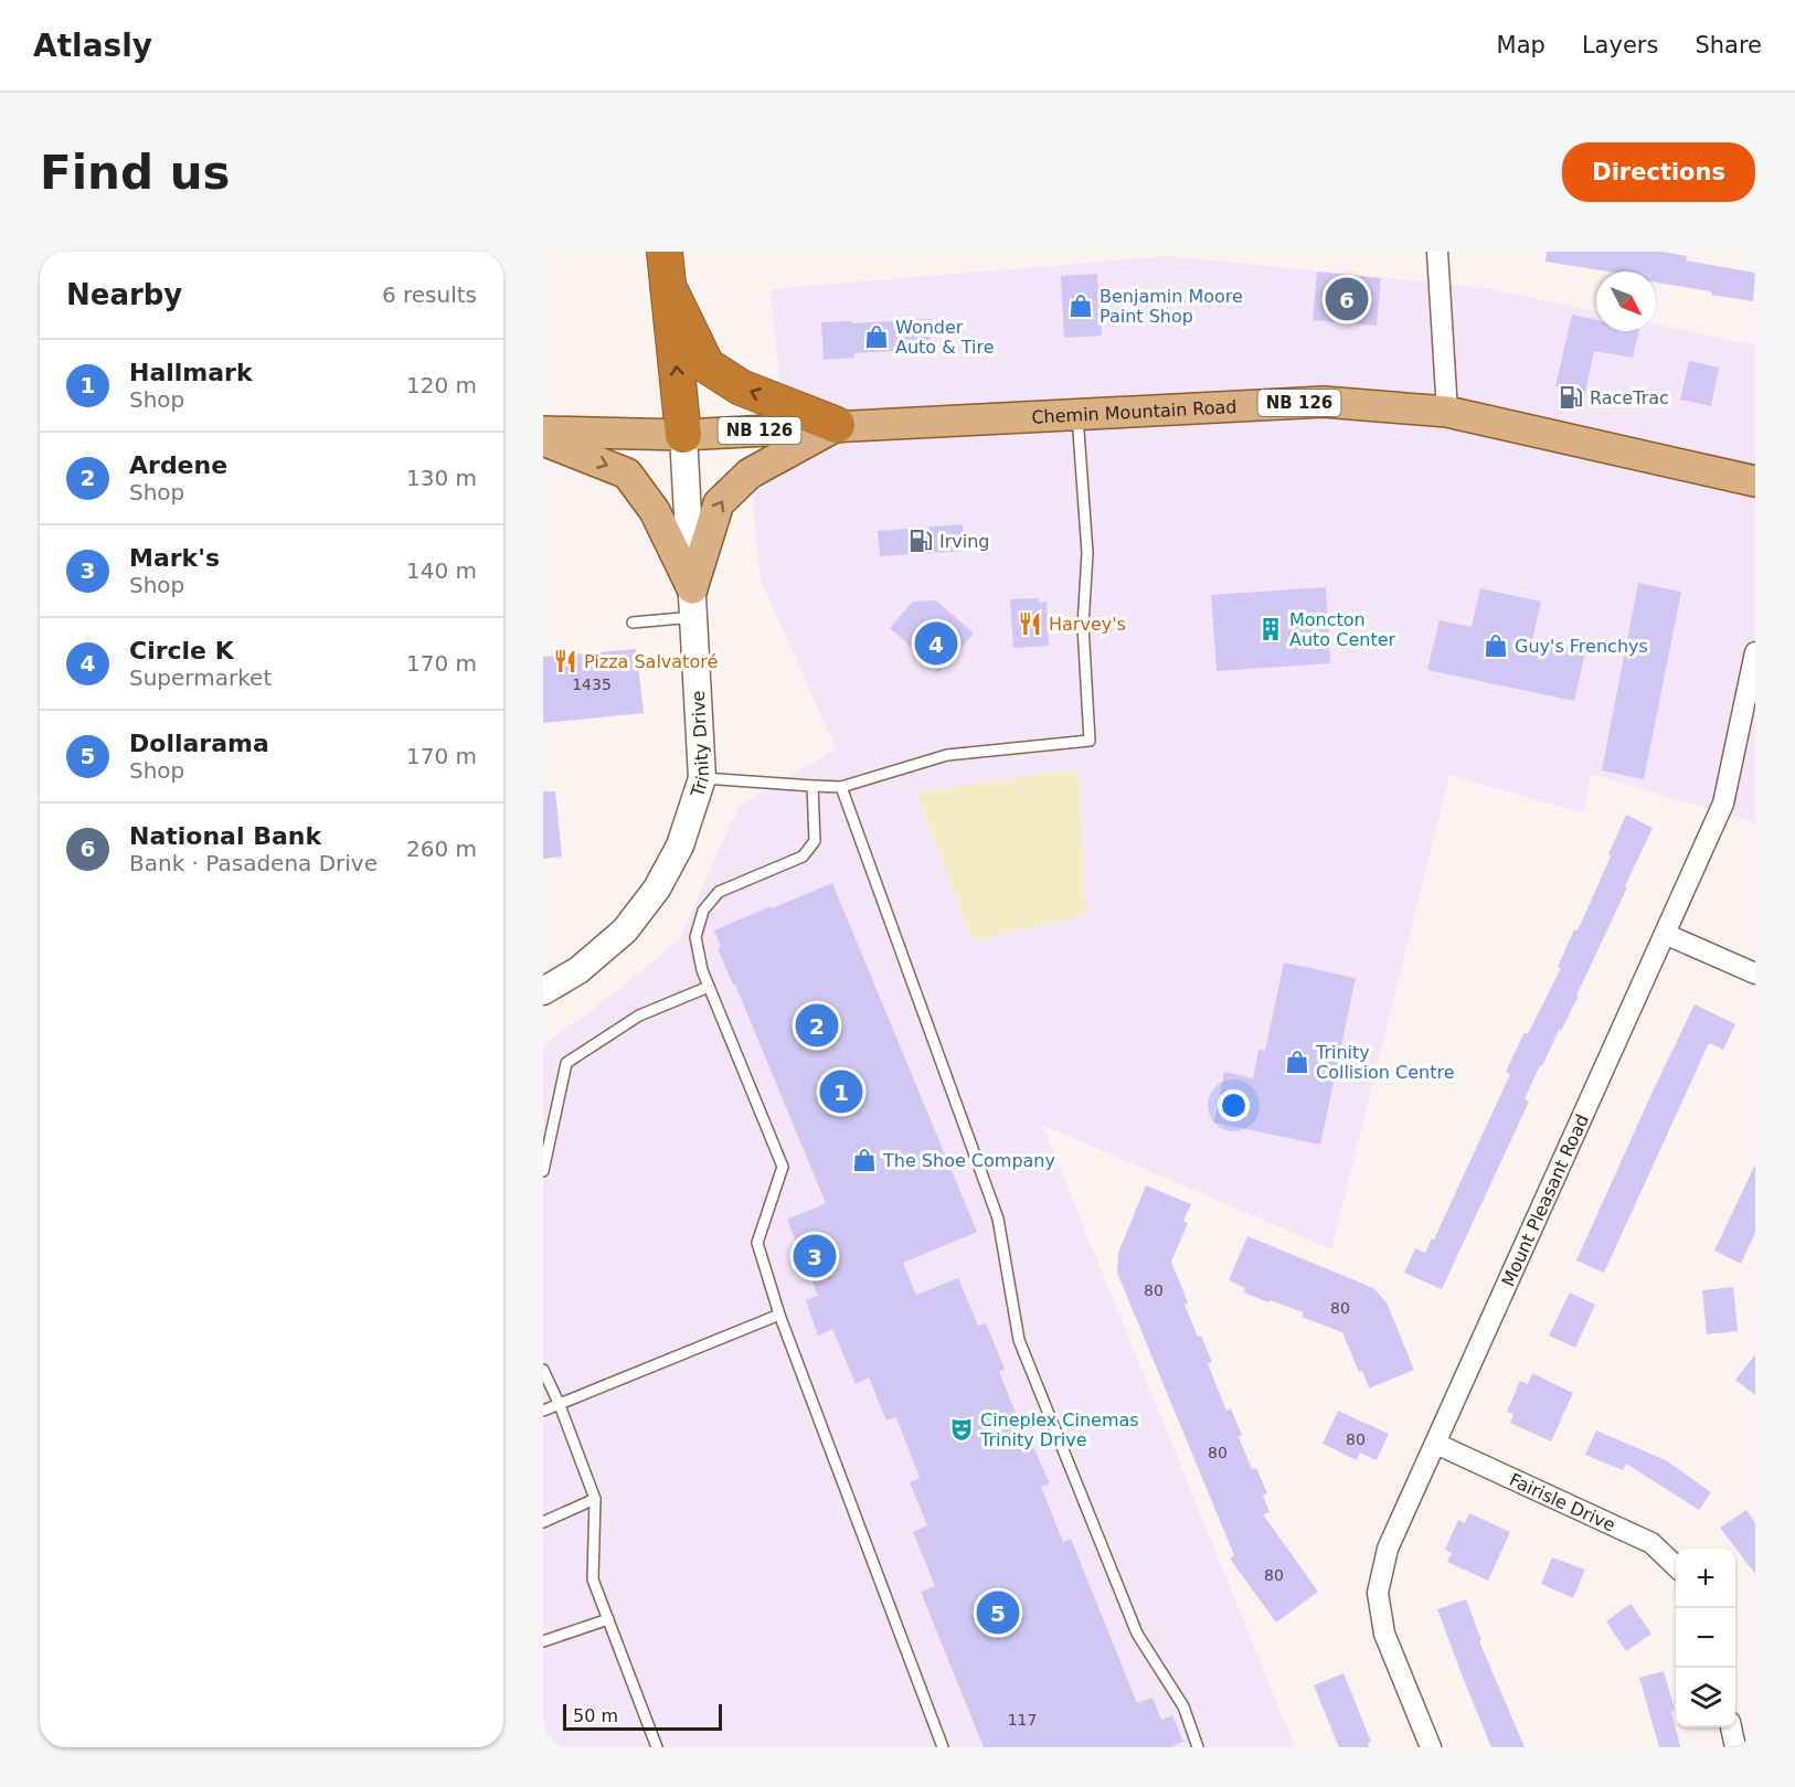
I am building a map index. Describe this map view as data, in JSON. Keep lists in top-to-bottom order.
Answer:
{
  "streets": {
    "main road": ["NB 126", "Chemin Mountain Road"],
    "street": ["Trinity Drive", "Mount Pleasant Road", "Fairisle Drive"]
  },
  "crossings": [
    ["Chemin Mountain Road", "Trinity Drive"],
    ["Mount Pleasant Road", "Fairisle Drive"]
  ],
  "places": {
    "shop": [
      "Benjamin Moore Paint Shop",
      "Wonder Auto & Tire",
      "Guy's Frenchys",
      "Trinity Collision Centre",
      "The Shoe Company"
    ],
    "fuel station": ["RaceTrac", "Irving"],
    "restaurant": ["Harvey's", "Pizza Salvatoré"],
    "building": ["Moncton Auto Center"],
    "theatre": ["Cineplex Cinemas Trinity Drive"]
  },
  "house_numbers": [
    "1435",
    "80",
    "80",
    "80",
    "80",
    "80",
    "117"
  ],
  "scale_bar": "50 m",
  "north": "bottom right",
  "page": {
    "header": "Atlasly",
    "nav": ["Map", "Layers", "Share"],
    "buttons": "Directions",
    "title": "Find us",
    "heading": ["Nearby", "6 results"],
    "pins": [
      "6",
      "4",
      "2",
      "1",
      "3",
      "5"
    ],
    "list": [
      {
        "mark": "1",
        "name": "Hallmark",
        "note": "Shop",
        "value": "120 m"
      },
      {
        "mark": "2",
        "name": "Ardene",
        "note": "Shop",
        "value": "130 m"
      },
      {
        "mark": "3",
        "name": "Mark's",
        "note": "Shop",
        "value": "140 m"
      },
      {
        "mark": "4",
        "name": "Circle K",
        "note": "Supermarket",
        "value": "170 m"
      },
      {
        "mark": "5",
        "name": "Dollarama",
        "note": "Shop",
        "value": "170 m"
      },
      {
        "mark": "6",
        "name": "National Bank",
        "note": "Bank · Pasadena Drive",
        "value": "260 m"
      }
    ],
    "map_buttons": ["+", "−"],
    "scale": "50 m"
  }
}
